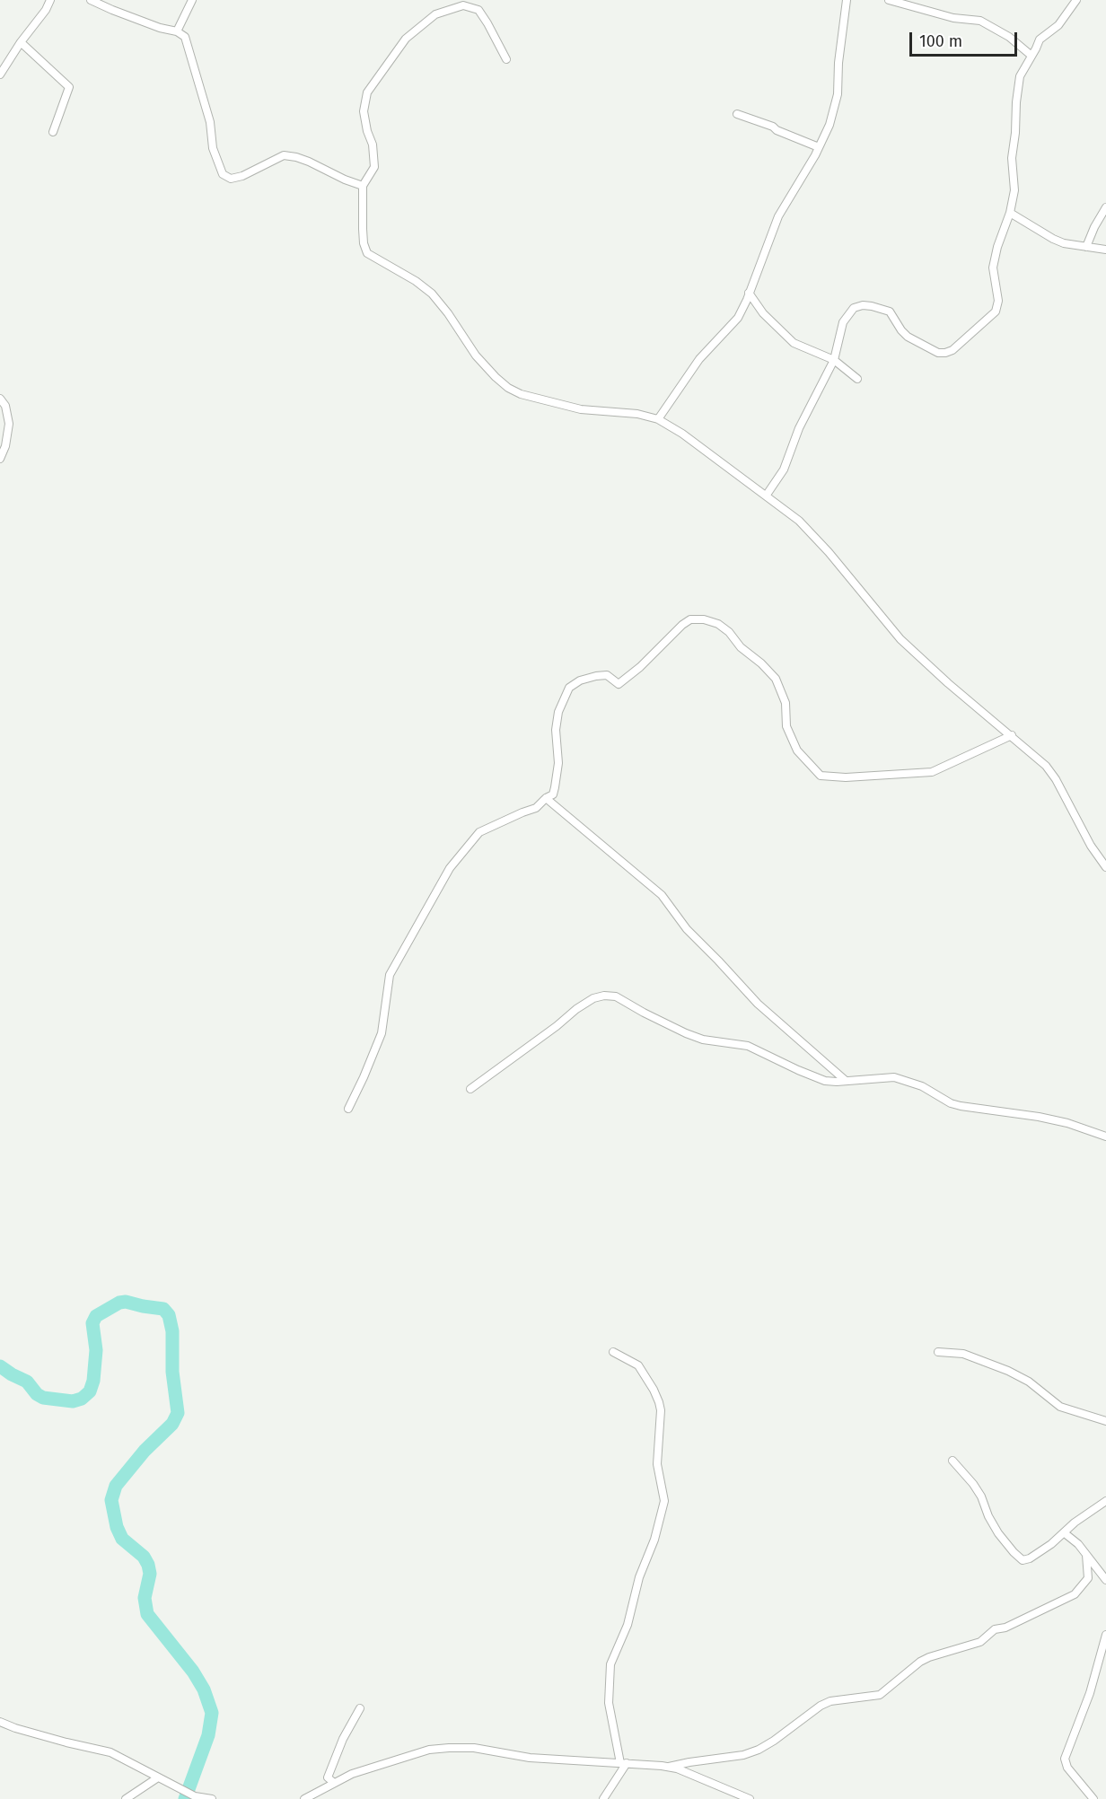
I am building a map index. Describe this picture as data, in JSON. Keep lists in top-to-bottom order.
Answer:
{
  "scale_bar": "100 m"
}
